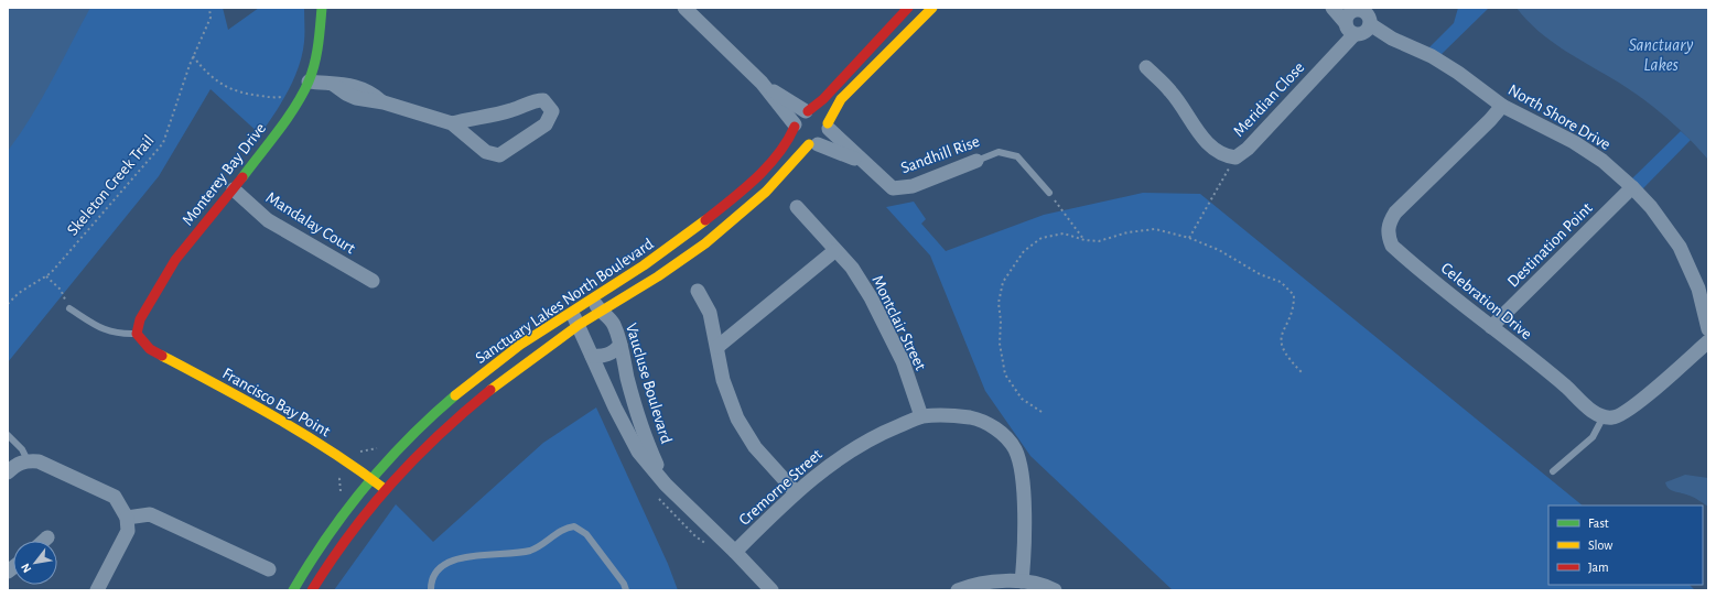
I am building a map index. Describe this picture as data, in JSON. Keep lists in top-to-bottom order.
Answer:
{
  "streets": {
    "street": [
      "Meridian Close",
      "North Shore Drive",
      "Sandhill Rise",
      "Monterey Bay Drive",
      "Mandalay Court",
      "Destination Point",
      "Sanctuary Lakes North Boulevard",
      "Celebration Drive",
      "Montclair Street",
      "Vaucluse Boulevard",
      "Francisco Bay Point",
      "Cremorne Street"
    ],
    "path": ["Skeleton Creek Trail"]
  },
  "crossings": [
    ["Meridian Close", "North Shore Drive"],
    ["North Shore Drive", "Destination Point"],
    ["North Shore Drive", "Celebration Drive"],
    ["Sandhill Rise", "Sanctuary Lakes North Boulevard"],
    ["Monterey Bay Drive", "Mandalay Court"],
    ["Monterey Bay Drive", "Francisco Bay Point"],
    ["Destination Point", "Celebration Drive"],
    ["Sanctuary Lakes North Boulevard", "Vaucluse Boulevard"],
    ["Sanctuary Lakes North Boulevard", "Francisco Bay Point"],
    ["Montclair Street", "Cremorne Street"],
    ["Vaucluse Boulevard", "Cremorne Street"]
  ],
  "water": ["Sanctuary Lakes"],
  "legend": ["Fast", "Slow", "Jam"],
  "north": "bottom left"
}
